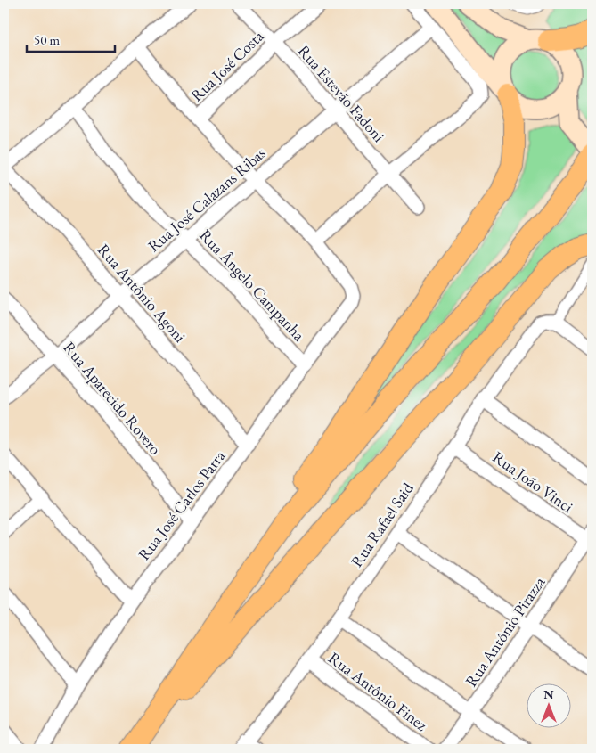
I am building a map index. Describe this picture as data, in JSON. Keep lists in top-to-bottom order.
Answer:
{
  "streets": {
    "street": [
      "Rua José Costa",
      "Rua Estevão Fadoni",
      "Rua José Calazans Ribas",
      "Rua Ângelo Campanha",
      "Rua Antônio Agoni",
      "Rua Aparecido Rovero",
      "Rua João Vinci",
      "Rua José Carlos Parra",
      "Rua Rafael Said",
      "Rua Antônio Pirazza",
      "Rua Antônio Finez"
    ]
  },
  "crossings": [
    ["Rua José Costa", "Rua Estevão Fadoni"],
    ["Rua Estevão Fadoni", "Rua José Calazans Ribas"],
    ["Rua José Calazans Ribas", "Rua Ângelo Campanha"],
    ["Rua José Calazans Ribas", "Rua Antônio Agoni"],
    ["Rua José Calazans Ribas", "Rua Aparecido Rovero"],
    ["Rua Ângelo Campanha", "Rua José Carlos Parra"],
    ["Rua Antônio Agoni", "Rua José Carlos Parra"],
    ["Rua Aparecido Rovero", "Rua José Carlos Parra"],
    ["Rua João Vinci", "Rua Rafael Said"],
    ["Rua João Vinci", "Rua Antônio Pirazza"],
    ["Rua Rafael Said", "Rua Antônio Finez"]
  ],
  "scale_bar": "50 m",
  "north": "top"
}
